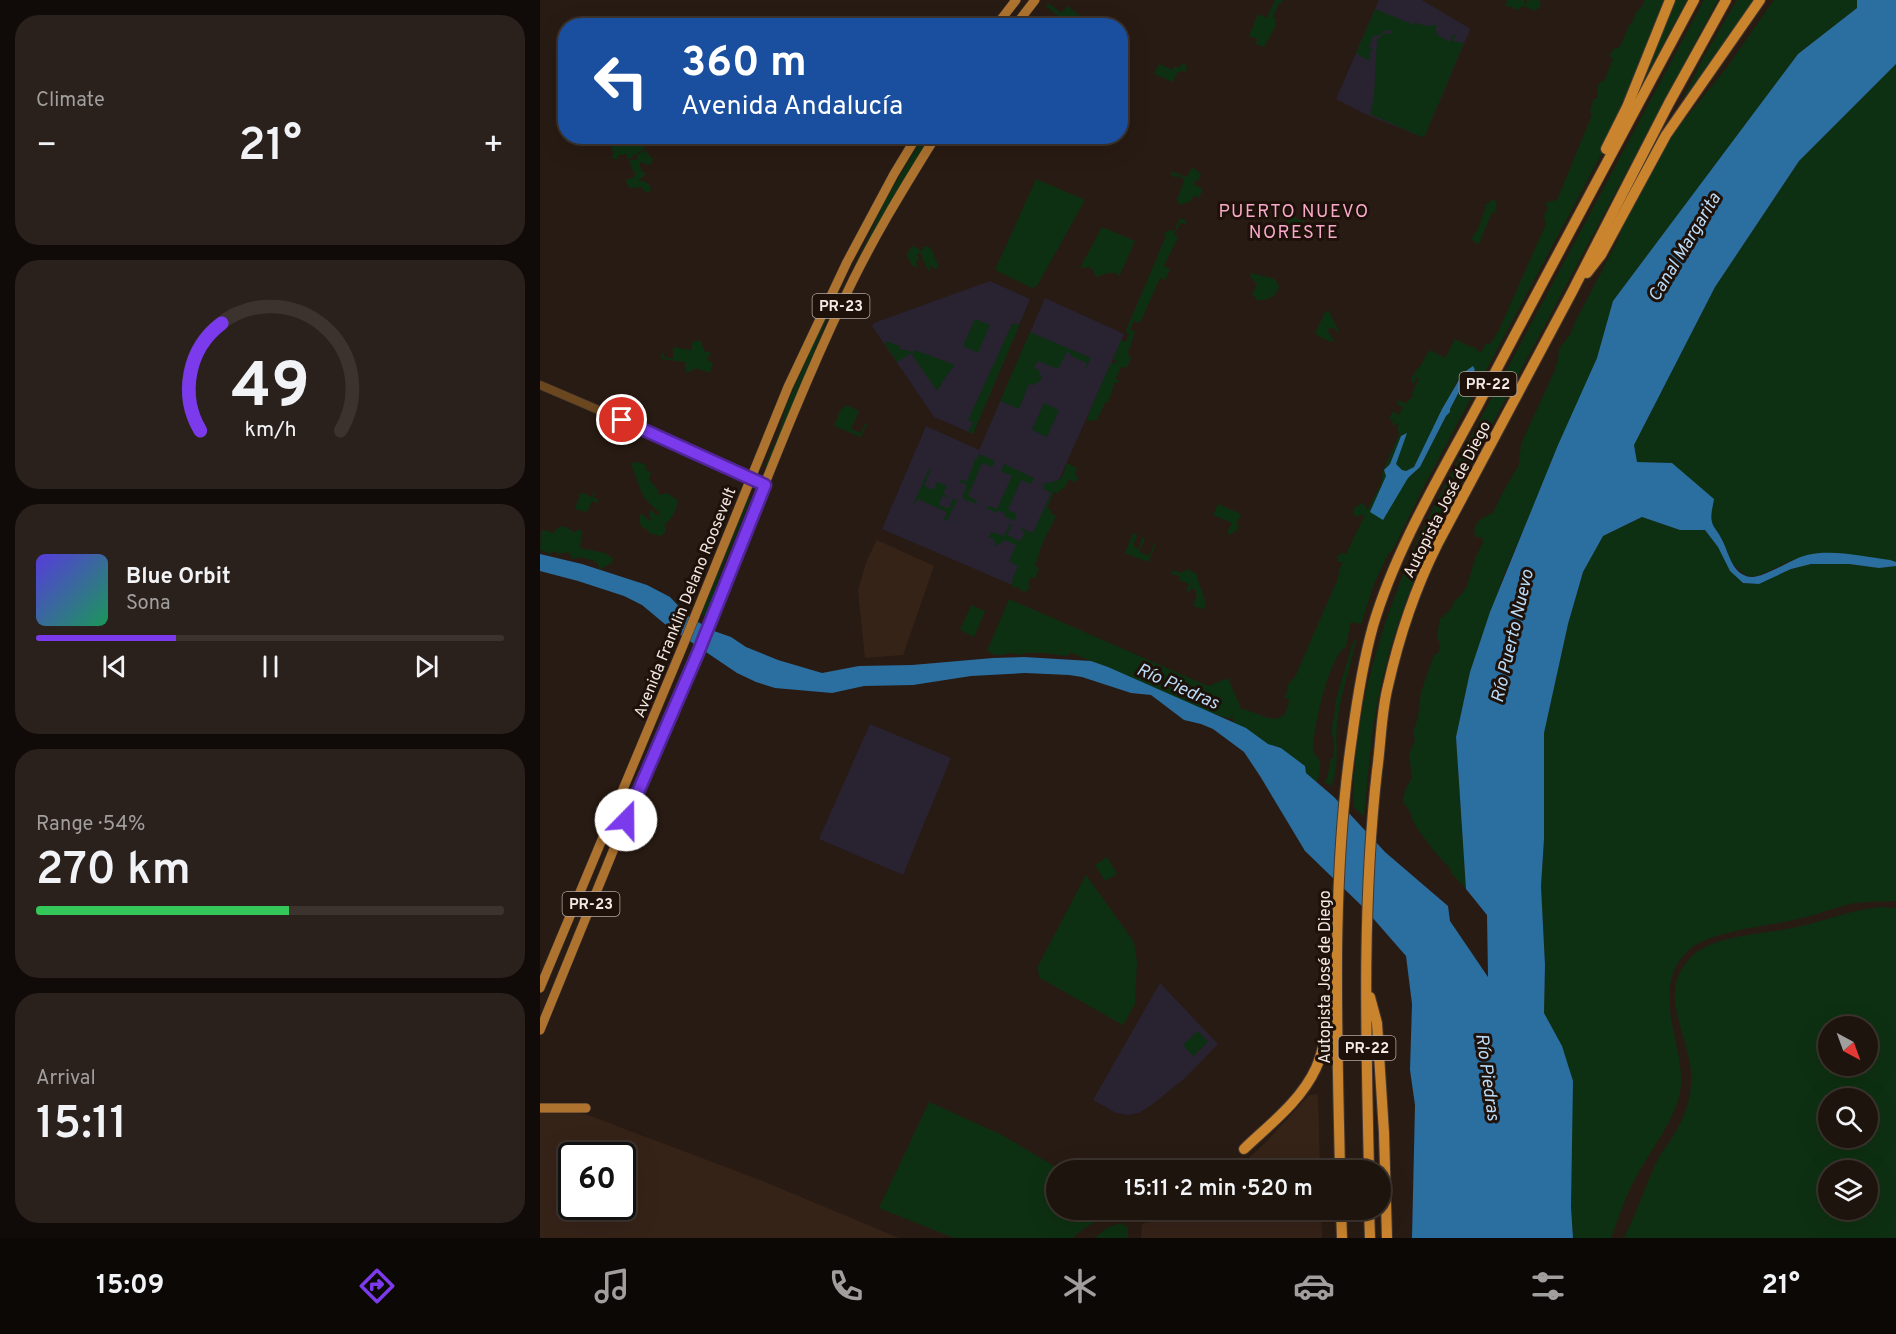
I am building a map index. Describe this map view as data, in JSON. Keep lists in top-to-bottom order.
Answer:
{
  "streets": {
    "highway": ["PR-22", "Autopista José de Diego"],
    "main road": ["PR-23", "Avenida Franklin Delano Roosevelt"]
  },
  "districts": ["PUERTO NUEVO NORESTE"],
  "water": ["Canal Margarita", "Río Puerto Nuevo", "Río Piedras"],
  "north": "bottom right",
  "page": {
    "tile": [
      "Climate",
      ["Range · 54%", "270 km"],
      ["Arrival", "15:11"]
    ],
    "turn": ["360 m", "Avenida Andalucía"],
    "heat": ["−", "21°", "+"],
    "song": ["Blue Orbit", "Sona"],
    "limit": "60",
    "trip": "15:11 · 2 min · 520 m",
    "tabs": ["15:09", "21°"],
    "gauge": ["49", "km/h"]
  }
}
